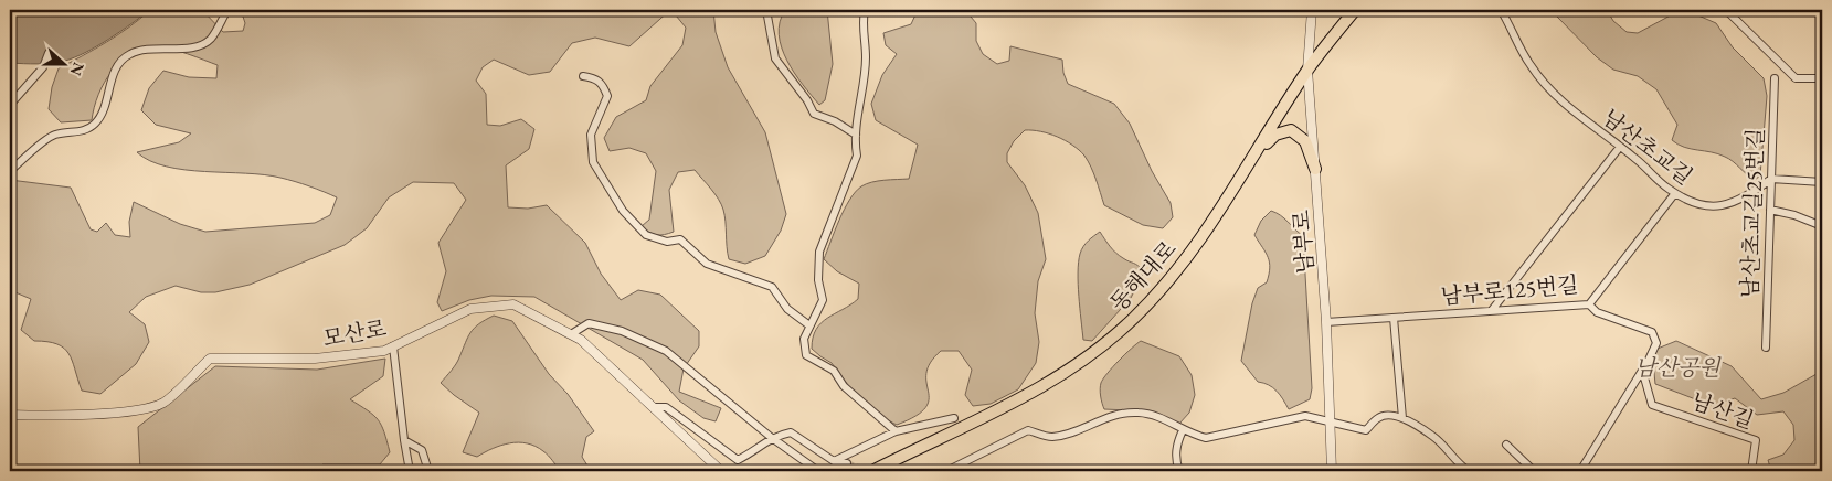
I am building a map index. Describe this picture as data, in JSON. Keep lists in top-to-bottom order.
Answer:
{
  "streets": {
    "main road": ["동해대로"],
    "street": [
      "남산초교길",
      "남산초교길25번길",
      "남부로",
      "남부로125번길",
      "모산로",
      "남산길"
    ]
  },
  "crossings": [
    ["남산초교길", "남산초교길25번길"],
    ["남산초교길", "남부로125번길"],
    ["남부로", "동해대로"],
    ["남부로", "남부로125번길"]
  ],
  "parks": ["남산공원"],
  "north": "right"
}
